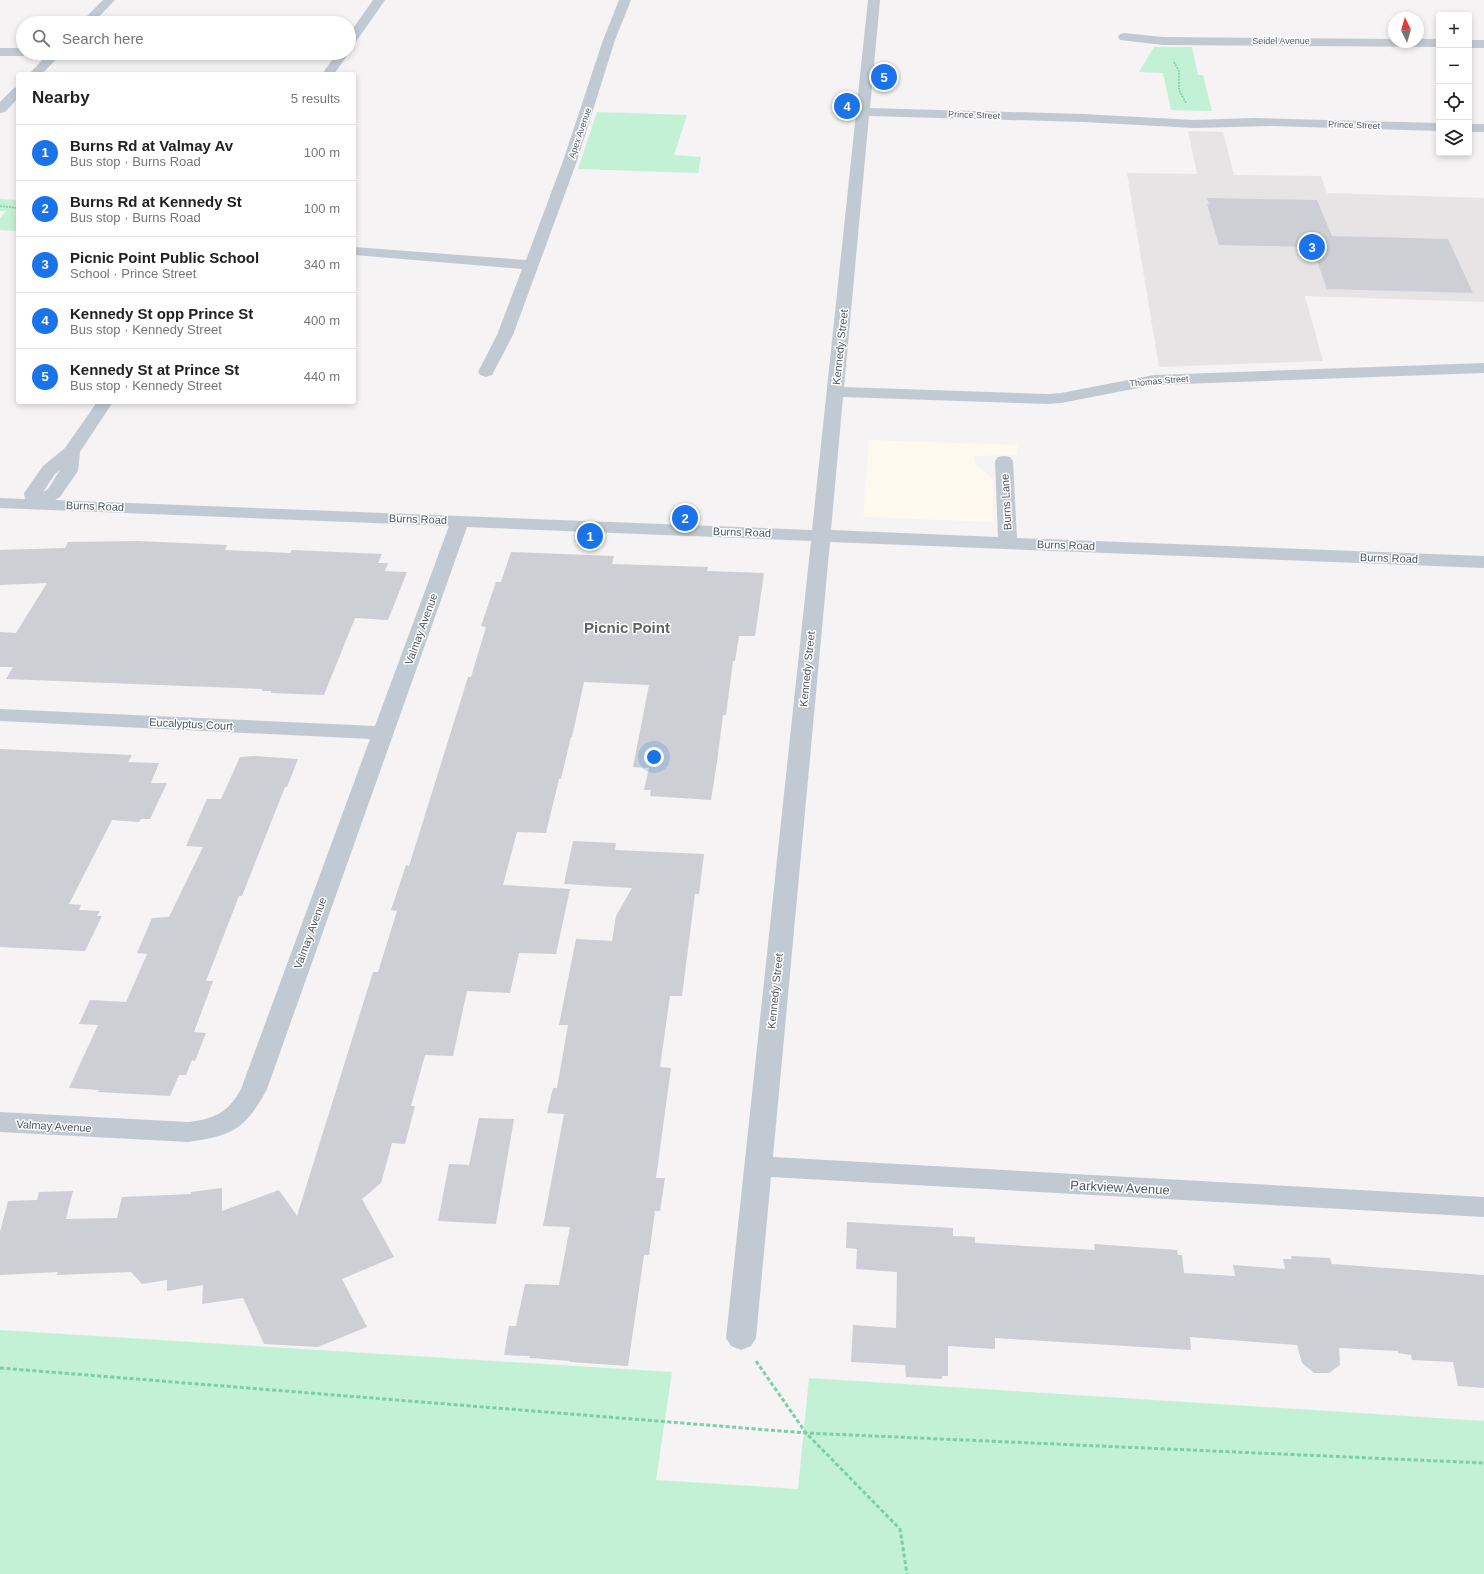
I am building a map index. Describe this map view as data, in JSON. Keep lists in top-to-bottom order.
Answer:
{
  "streets": {
    "street": [
      "Seidel Avenue",
      "Prince Street",
      "Apex Avenue",
      "Kennedy Street",
      "Thomas Street",
      "Burns Lane",
      "Burns Road",
      "Valmay Avenue",
      "Eucalyptus Court",
      "Parkview Avenue"
    ]
  },
  "crossings": [
    ["Prince Street", "Kennedy Street"],
    ["Kennedy Street", "Thomas Street"],
    ["Kennedy Street", "Burns Road"],
    ["Kennedy Street", "Parkview Avenue"],
    ["Burns Lane", "Burns Road"],
    ["Burns Road", "Valmay Avenue"],
    ["Valmay Avenue", "Eucalyptus Court"]
  ],
  "districts": ["Picnic Point"],
  "north": "top",
  "page": {
    "map_buttons": ["+", "−"],
    "search": "Search here",
    "pins": [
      "5",
      "4",
      "3",
      "2",
      "1"
    ],
    "heading": ["Nearby", "5 results"],
    "list": [
      {
        "mark": "1",
        "name": "Burns Rd at Valmay Av",
        "note": "Bus stop · Burns Road",
        "value": "100 m"
      },
      {
        "mark": "2",
        "name": "Burns Rd at Kennedy St",
        "note": "Bus stop · Burns Road",
        "value": "100 m"
      },
      {
        "mark": "3",
        "name": "Picnic Point Public School",
        "note": "School · Prince Street",
        "value": "340 m"
      },
      {
        "mark": "4",
        "name": "Kennedy St opp Prince St",
        "note": "Bus stop · Kennedy Street",
        "value": "400 m"
      },
      {
        "mark": "5",
        "name": "Kennedy St at Prince St",
        "note": "Bus stop · Kennedy Street",
        "value": "440 m"
      }
    ]
  }
}
